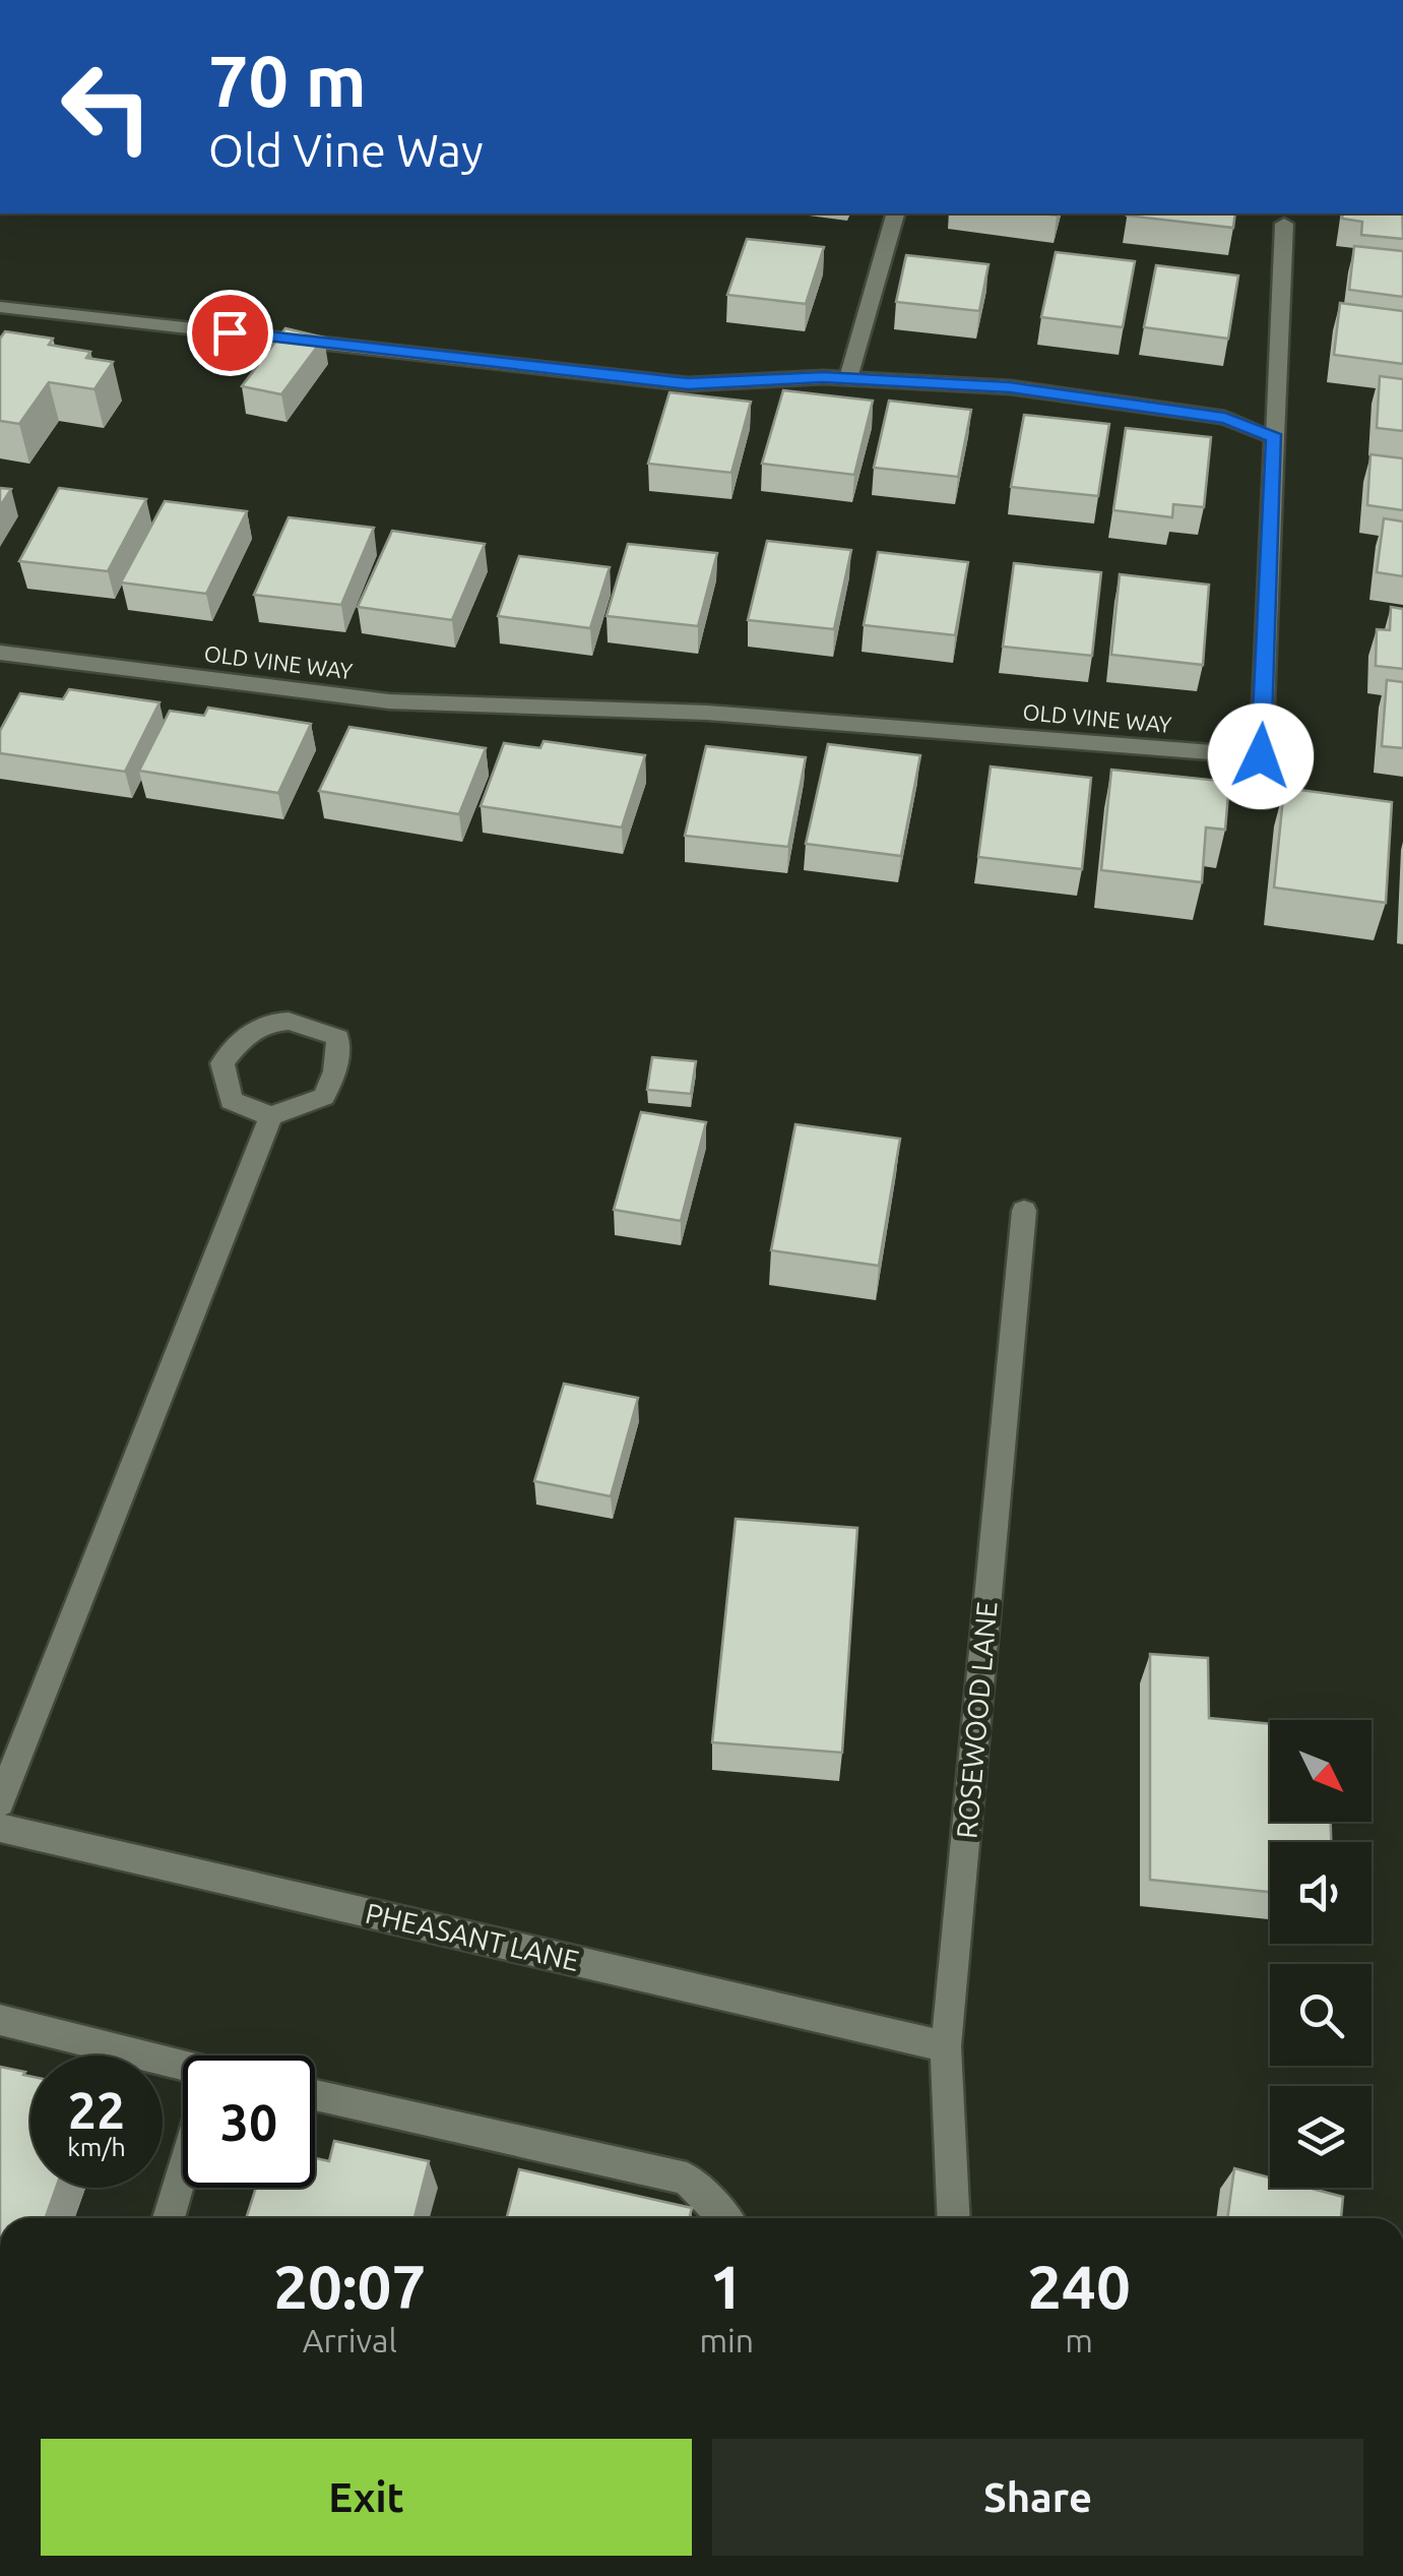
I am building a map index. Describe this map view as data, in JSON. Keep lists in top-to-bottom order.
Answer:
{
  "streets": {
    "street": ["OLD VINE WAY", "ROSEWOOD LANE", "PHEASANT LANE"]
  },
  "crossings": [
    ["ROSEWOOD LANE", "PHEASANT LANE"]
  ],
  "north": "bottom right",
  "page": {
    "turn": ["70 m", "Old Vine Way"],
    "speed": "22 km/h",
    "limit": "30",
    "eta": [
      "20:07",
      "Arrival",
      "1",
      "min",
      "240",
      "m"
    ],
    "buttons": ["Exit", "Share"]
  }
}
